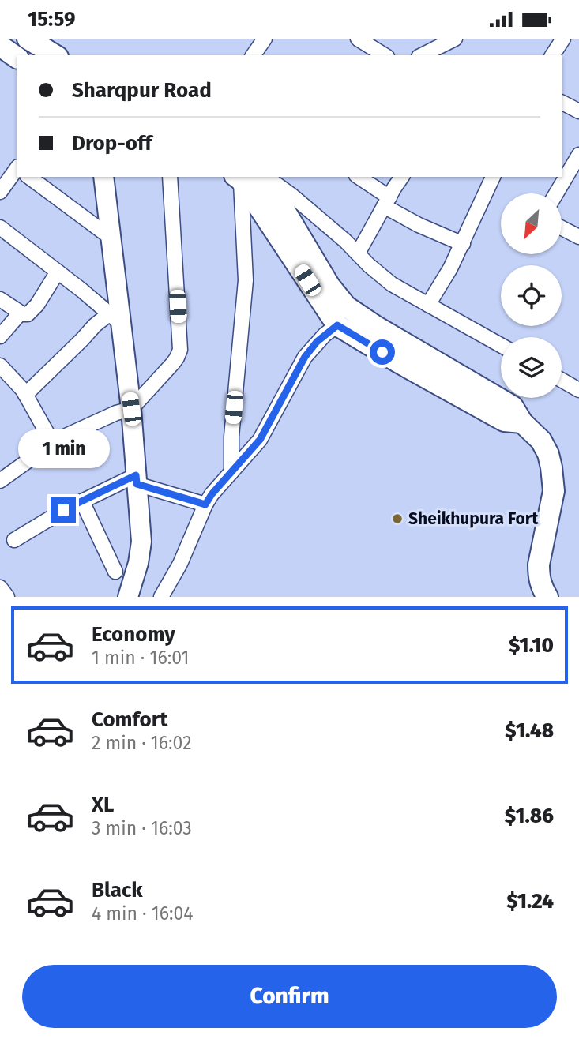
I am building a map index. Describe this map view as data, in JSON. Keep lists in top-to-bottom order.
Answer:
{
  "places": ["Sheikhupura Fort"],
  "north": "bottom left",
  "page": {
    "status": "15:59",
    "banner": ["Sharqpur Road", "Drop-off"],
    "bubble": "1 min",
    "list": [
      {
        "name": "Economy",
        "note": "1 min · 16:01",
        "value": "$1.10"
      },
      {
        "name": "Comfort",
        "note": "2 min · 16:02",
        "value": "$1.48"
      },
      {
        "name": "XL",
        "note": "3 min · 16:03",
        "value": "$1.86"
      },
      {
        "name": "Black",
        "note": "4 min · 16:04",
        "value": "$1.24"
      }
    ],
    "buttons": "Confirm"
  }
}
